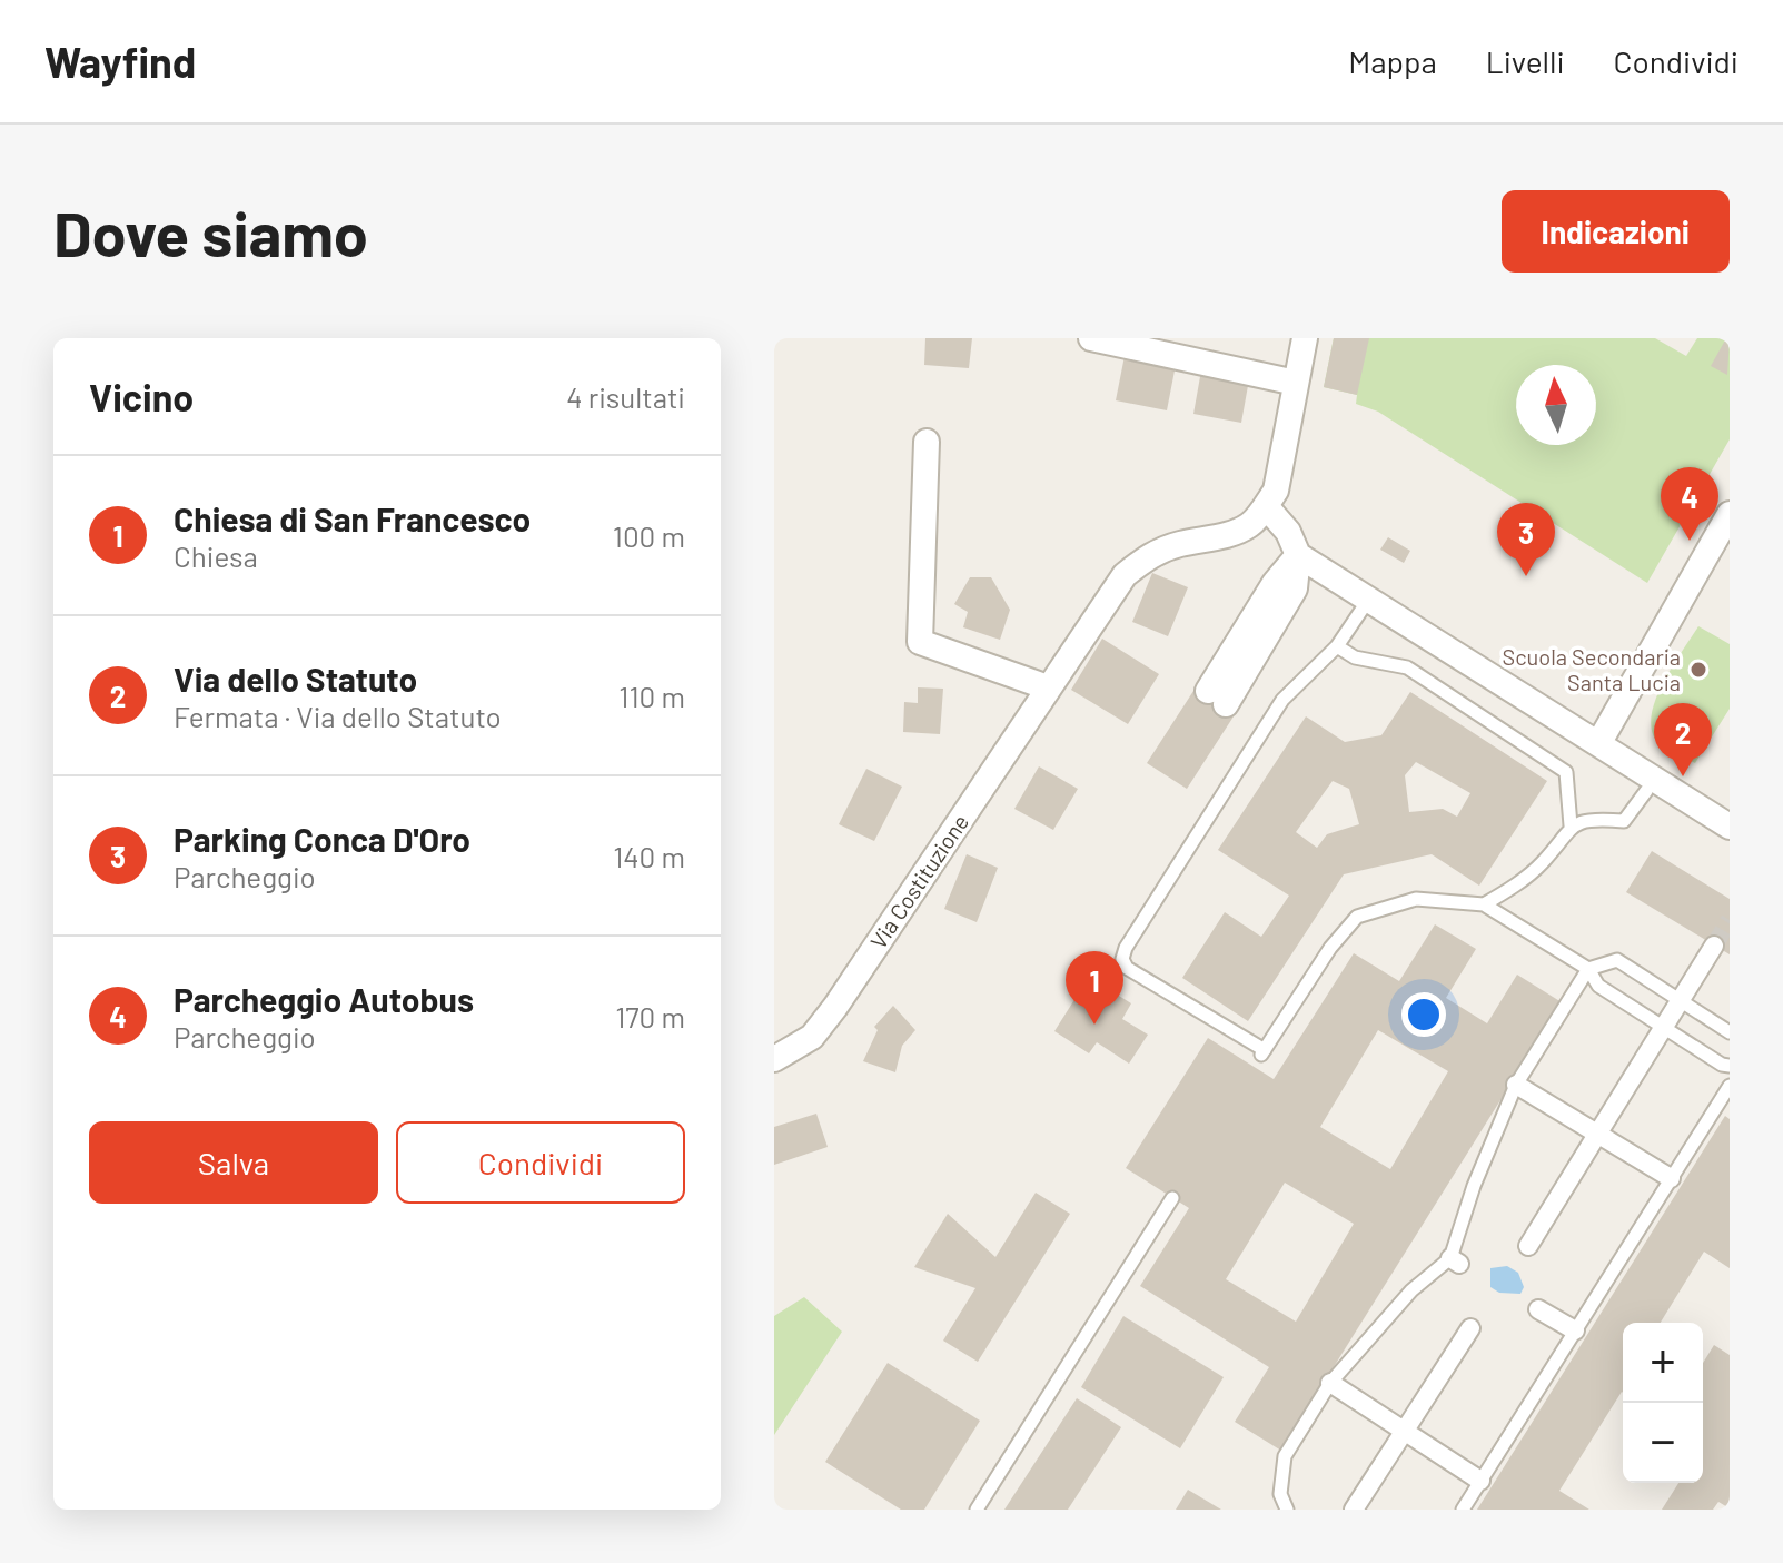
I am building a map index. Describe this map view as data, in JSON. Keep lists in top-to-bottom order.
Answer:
{
  "streets": {
    "street": ["Via Costituzione"]
  },
  "places": ["Scuola Secondaria Santa Lucia"],
  "north": "top",
  "page": {
    "header": "Wayfind",
    "nav": ["Mappa", "Livelli", "Condividi"],
    "buttons": [
      "Indicazioni",
      ["Salva", "Condividi"]
    ],
    "title": "Dove siamo",
    "heading": ["Vicino", "4 risultati"],
    "list": [
      {
        "mark": "1",
        "name": "Chiesa di San Francesco",
        "note": "Chiesa",
        "value": "100 m"
      },
      {
        "mark": "2",
        "name": "Via dello Statuto",
        "note": "Fermata · Via dello Statuto",
        "value": "110 m"
      },
      {
        "mark": "3",
        "name": "Parking Conca D'Oro",
        "note": "Parcheggio",
        "value": "140 m"
      },
      {
        "mark": "4",
        "name": "Parcheggio Autobus",
        "note": "Parcheggio",
        "value": "170 m"
      }
    ],
    "pins": [
      "4",
      "3",
      "2",
      "1"
    ],
    "map_buttons": ["+", "−"]
  }
}
